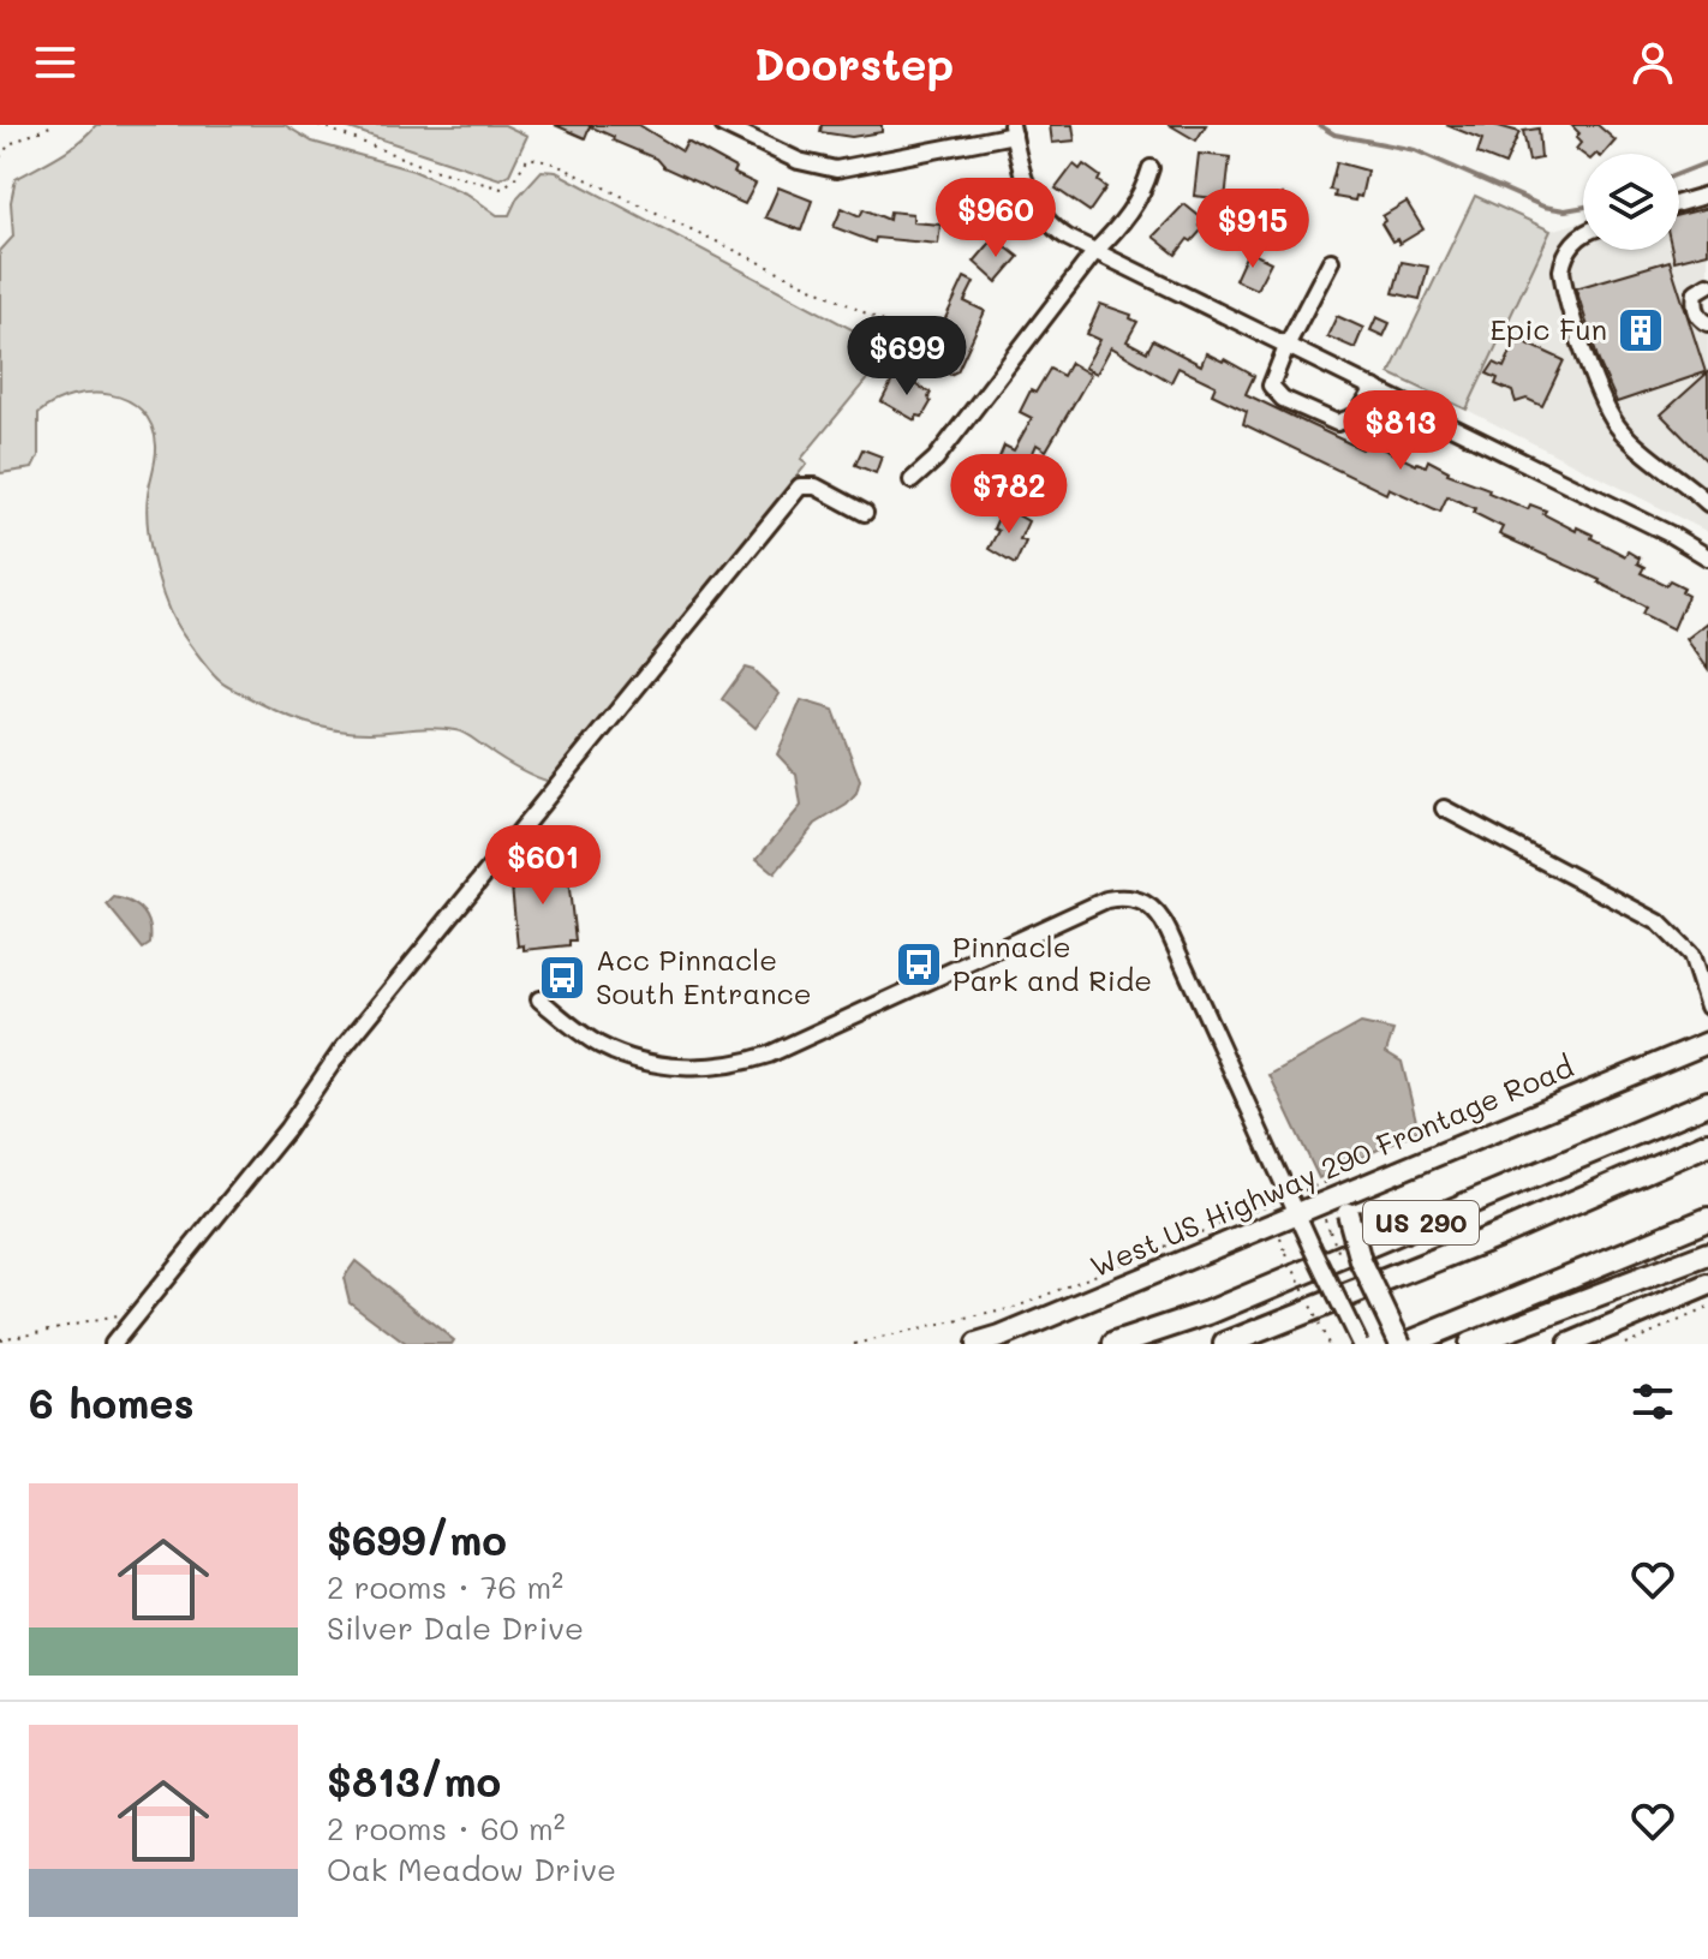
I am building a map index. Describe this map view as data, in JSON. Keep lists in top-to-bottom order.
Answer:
{
  "streets": {
    "highway": ["US 290"],
    "main road": ["West US Highway 290 Frontage Road"]
  },
  "places": {
    "building": ["Epic Fun"],
    "bus stop": ["Pinnacle Park and Ride", "Acc Pinnacle South Entrance"]
  },
  "page": {
    "header": "Doorstep",
    "price": [
      "$960",
      "$915",
      "$699",
      "$813",
      "$782",
      "$601"
    ],
    "heading": "6 homes",
    "list": [
      {
        "name": "$699/mo",
        "note": "2 rooms · 76 m² · Silver Dale Drive"
      },
      {
        "name": "$813/mo",
        "note": "2 rooms · 60 m² · Oak Meadow Drive"
      }
    ]
  }
}
